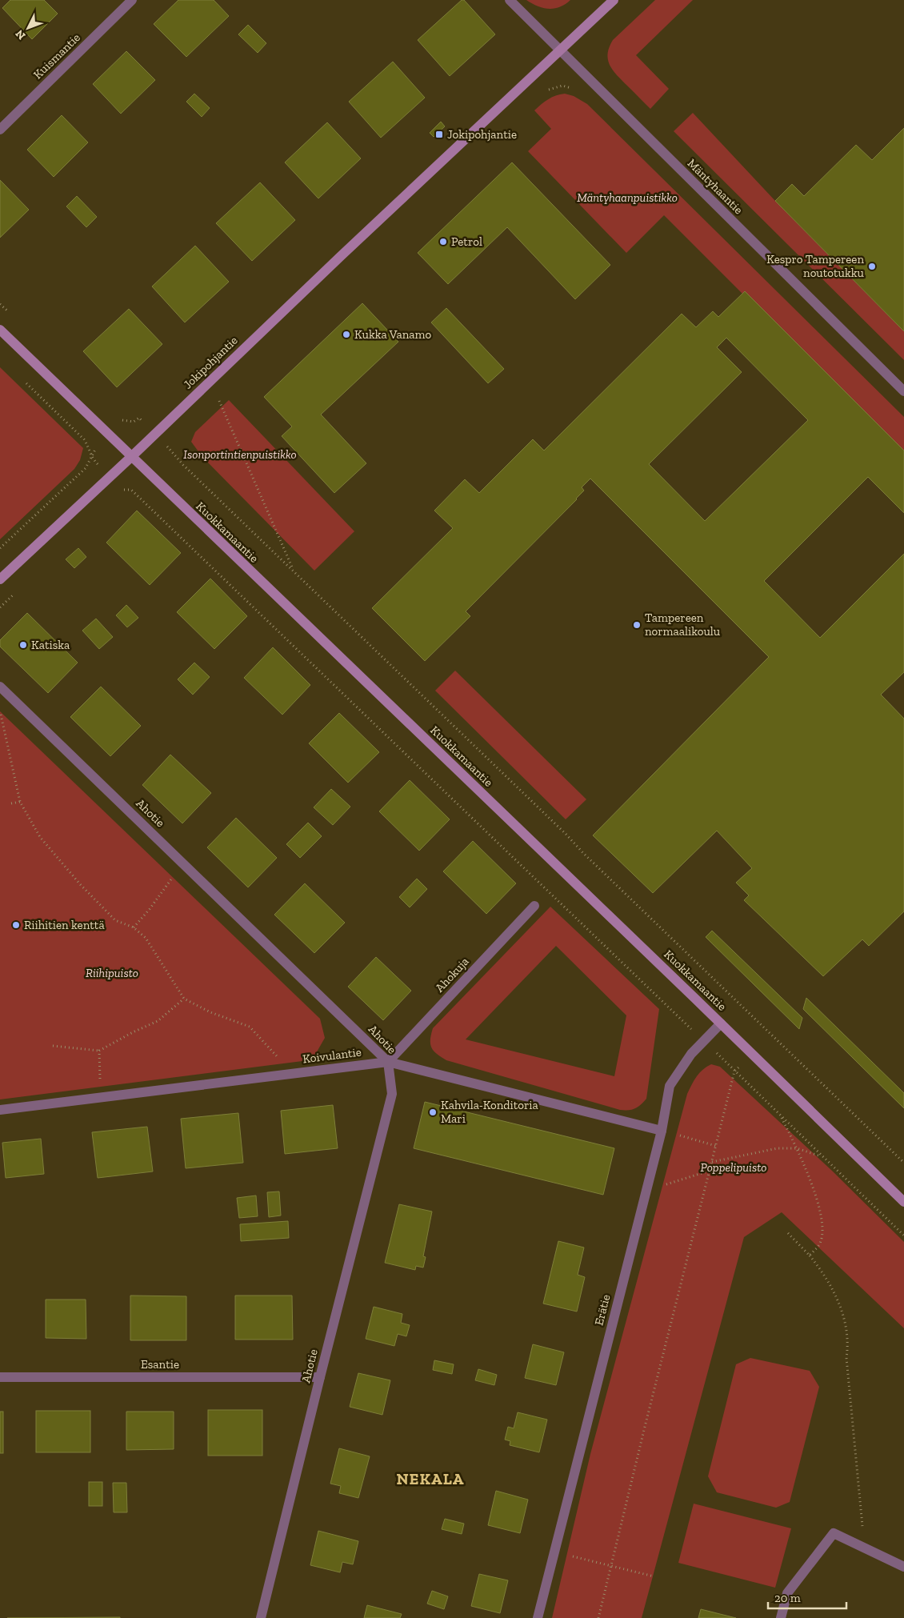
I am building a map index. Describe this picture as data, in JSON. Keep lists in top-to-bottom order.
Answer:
{
  "streets": {
    "main road": ["Jokipohjantie", "Kuokkamaantie"],
    "street": [
      "Kuismantie",
      "Mäntyhaantie",
      "Ahotie",
      "Ahokuja",
      "Koivulantie",
      "Erätie",
      "Esantie"
    ]
  },
  "crossings": [
    ["Mäntyhaantie", "Jokipohjantie"],
    ["Jokipohjantie", "Kuokkamaantie"],
    ["Kuokkamaantie", "Erätie"],
    ["Ahotie", "Ahokuja"],
    ["Ahotie", "Koivulantie"],
    ["Ahotie", "Esantie"],
    ["Ahokuja", "Koivulantie"],
    ["Koivulantie", "Erätie"]
  ],
  "districts": ["NEKALA"],
  "parks": [
    "Mäntyhaanpuistikko",
    "Isonportintienpuistikko",
    "Riihipuisto",
    "Poppelipuisto"
  ],
  "places": {
    "transit": ["Jokipohjantie"],
    "other": [
      "Petrol",
      "Kespro Tampereen noutotukku",
      "Kukka Vanamo",
      "Tampereen normaalikoulu",
      "Katiska",
      "Riihitien kenttä",
      "Kahvila-Konditoria Mari"
    ]
  },
  "scale_bar": "20 m",
  "north": "bottom left"
}
